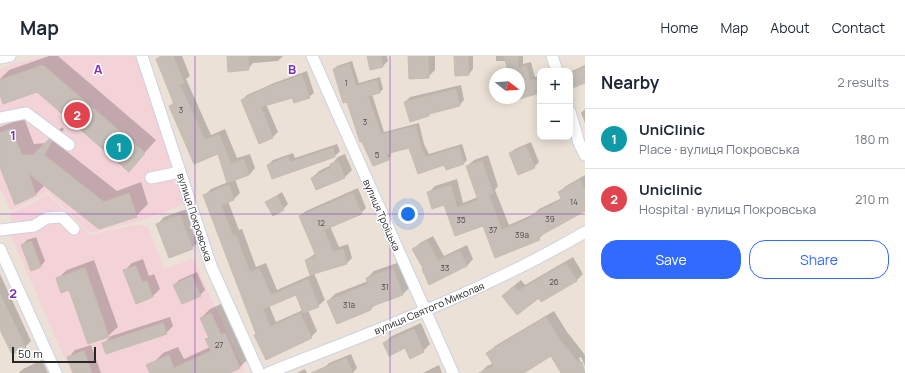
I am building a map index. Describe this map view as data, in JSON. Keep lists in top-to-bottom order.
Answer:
{
  "streets": {
    "street": ["вулиця Троїцька", "вулиця Покровська", "вулиця Святого Миколая"]
  },
  "crossings": [
    ["вулиця Троїцька", "вулиця Святого Миколая"]
  ],
  "house_numbers": [
    "1",
    "3",
    "3",
    "5",
    "14",
    "39",
    "35",
    "12",
    "37",
    "39а",
    "33",
    "26",
    "31",
    "31а",
    "27"
  ],
  "scale_bar": "50 m",
  "north": "right",
  "page": {
    "header": "Map",
    "nav": [
      "Home",
      "Map",
      "About",
      "Contact"
    ],
    "heading": ["Nearby", "2 results"],
    "map_buttons": ["+", "−"],
    "pins": ["2", "1"],
    "list": [
      {
        "mark": "1",
        "name": "UniСlinic",
        "note": "Place · вулиця Покровська",
        "value": "180 m"
      },
      {
        "mark": "2",
        "name": "Uniclinic",
        "note": "Hospital · вулиця Покровська",
        "value": "210 m"
      }
    ],
    "buttons": ["Save", "Share"],
    "scale": "50 m"
  },
  "grid": {
    "columns": ["A", "B"],
    "rows": ["1", "2"]
  }
}
